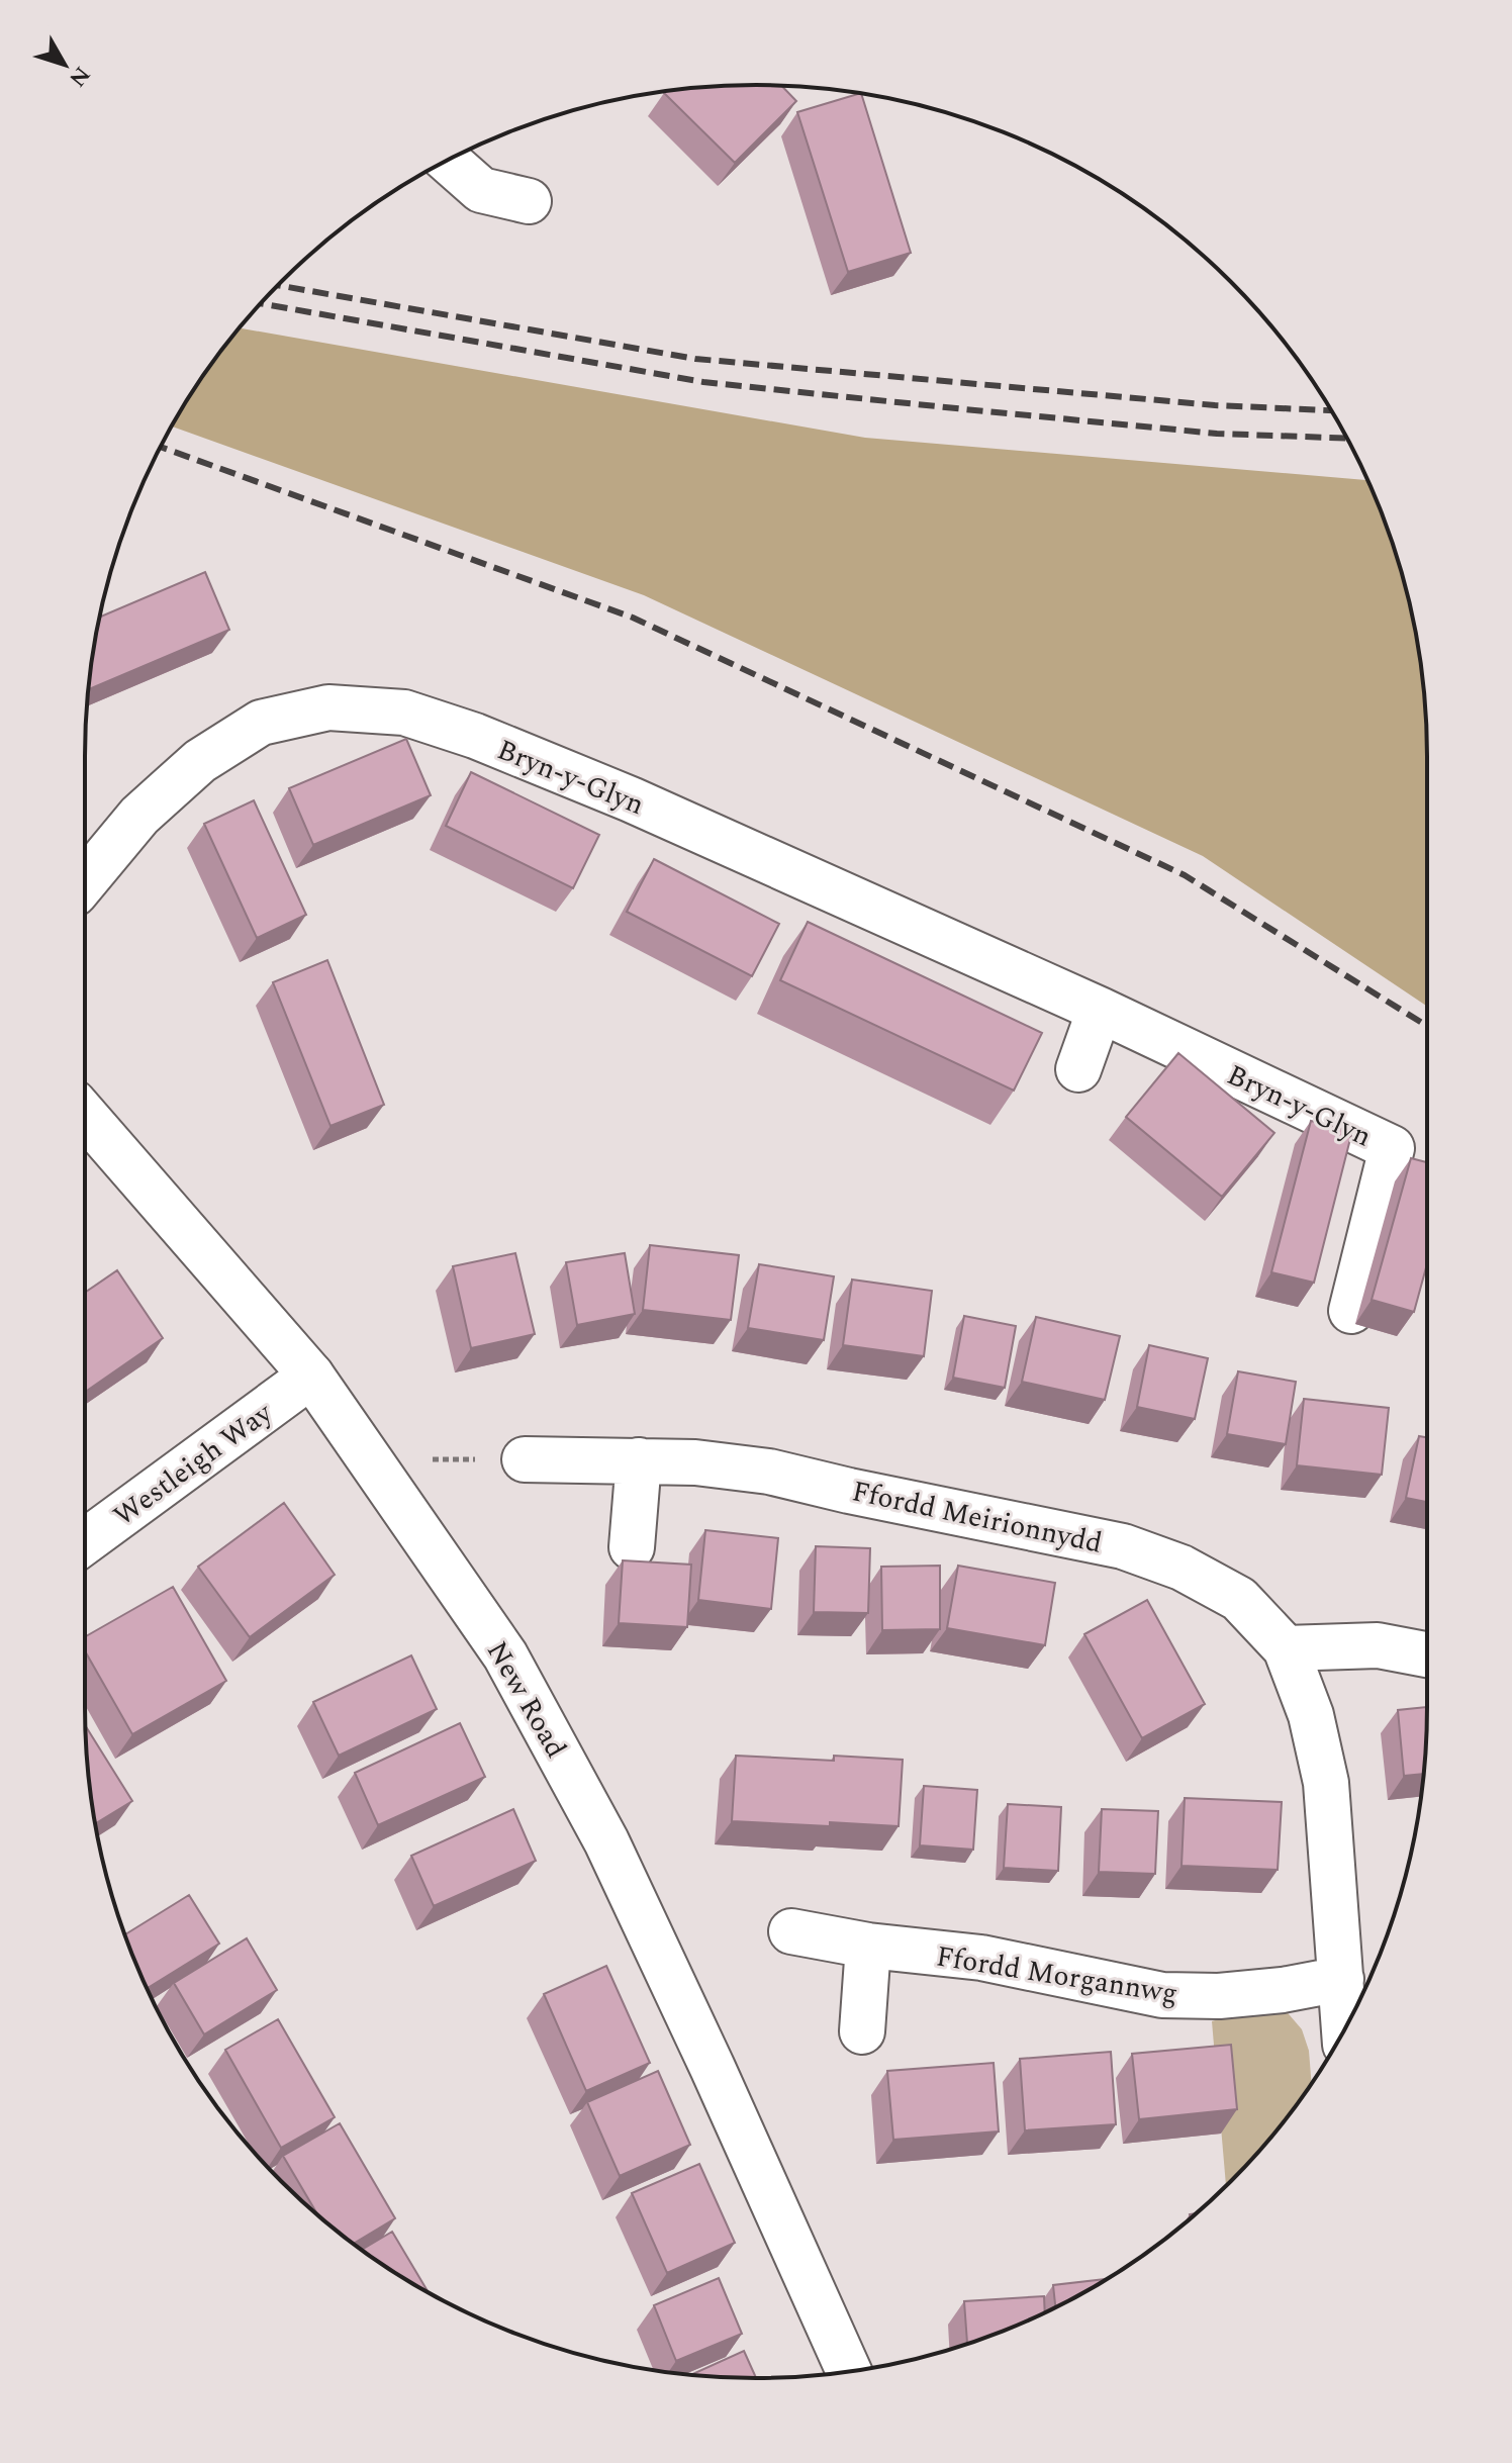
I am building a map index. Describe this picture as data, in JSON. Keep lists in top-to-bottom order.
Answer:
{
  "streets": {
    "street": [
      "Bryn-y-Glyn",
      "Westleigh Way",
      "Ffordd Meirionnydd",
      "New Road",
      "Ffordd Morgannwg"
    ]
  },
  "crossings": [
    ["Westleigh Way", "New Road"],
    ["Ffordd Meirionnydd", "Ffordd Morgannwg"]
  ],
  "north": "bottom right"
}
